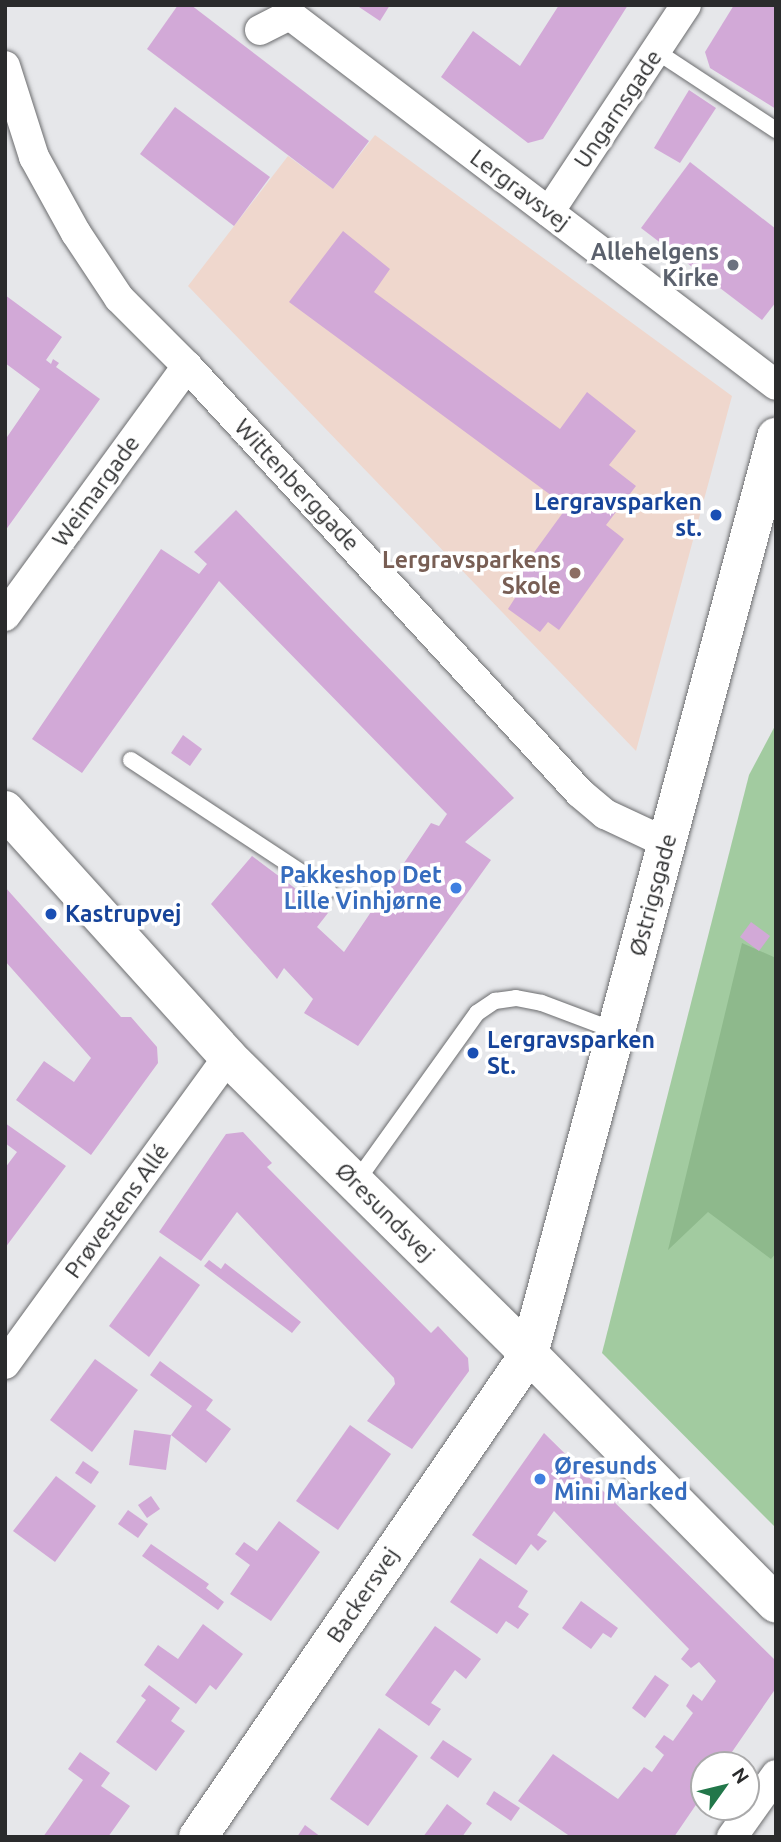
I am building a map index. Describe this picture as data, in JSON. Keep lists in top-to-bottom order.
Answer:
{
  "streets": {
    "street": [
      "Ungarnsgade",
      "Lergravsvej",
      "Wittenberggade",
      "Weimargade",
      "Østrigsgade",
      "Prøvestens Allé",
      "Øresundsvej",
      "Backersvej"
    ]
  },
  "crossings": [
    ["Ungarnsgade", "Lergravsvej"],
    ["Wittenberggade", "Weimargade"],
    ["Wittenberggade", "Østrigsgade"],
    ["Østrigsgade", "Øresundsvej"],
    ["Østrigsgade", "Backersvej"],
    ["Prøvestens Allé", "Øresundsvej"],
    ["Øresundsvej", "Backersvej"]
  ],
  "places": [
    "Allehelgens Kirke",
    "Lergravsparken st.",
    "Lergravsparkens Skole",
    "Pakkeshop Det Lille Vinhjørne",
    "Kastrupvej",
    "Lergravsparken St.",
    "Øresunds Mini Marked"
  ],
  "north": "top right"
}
